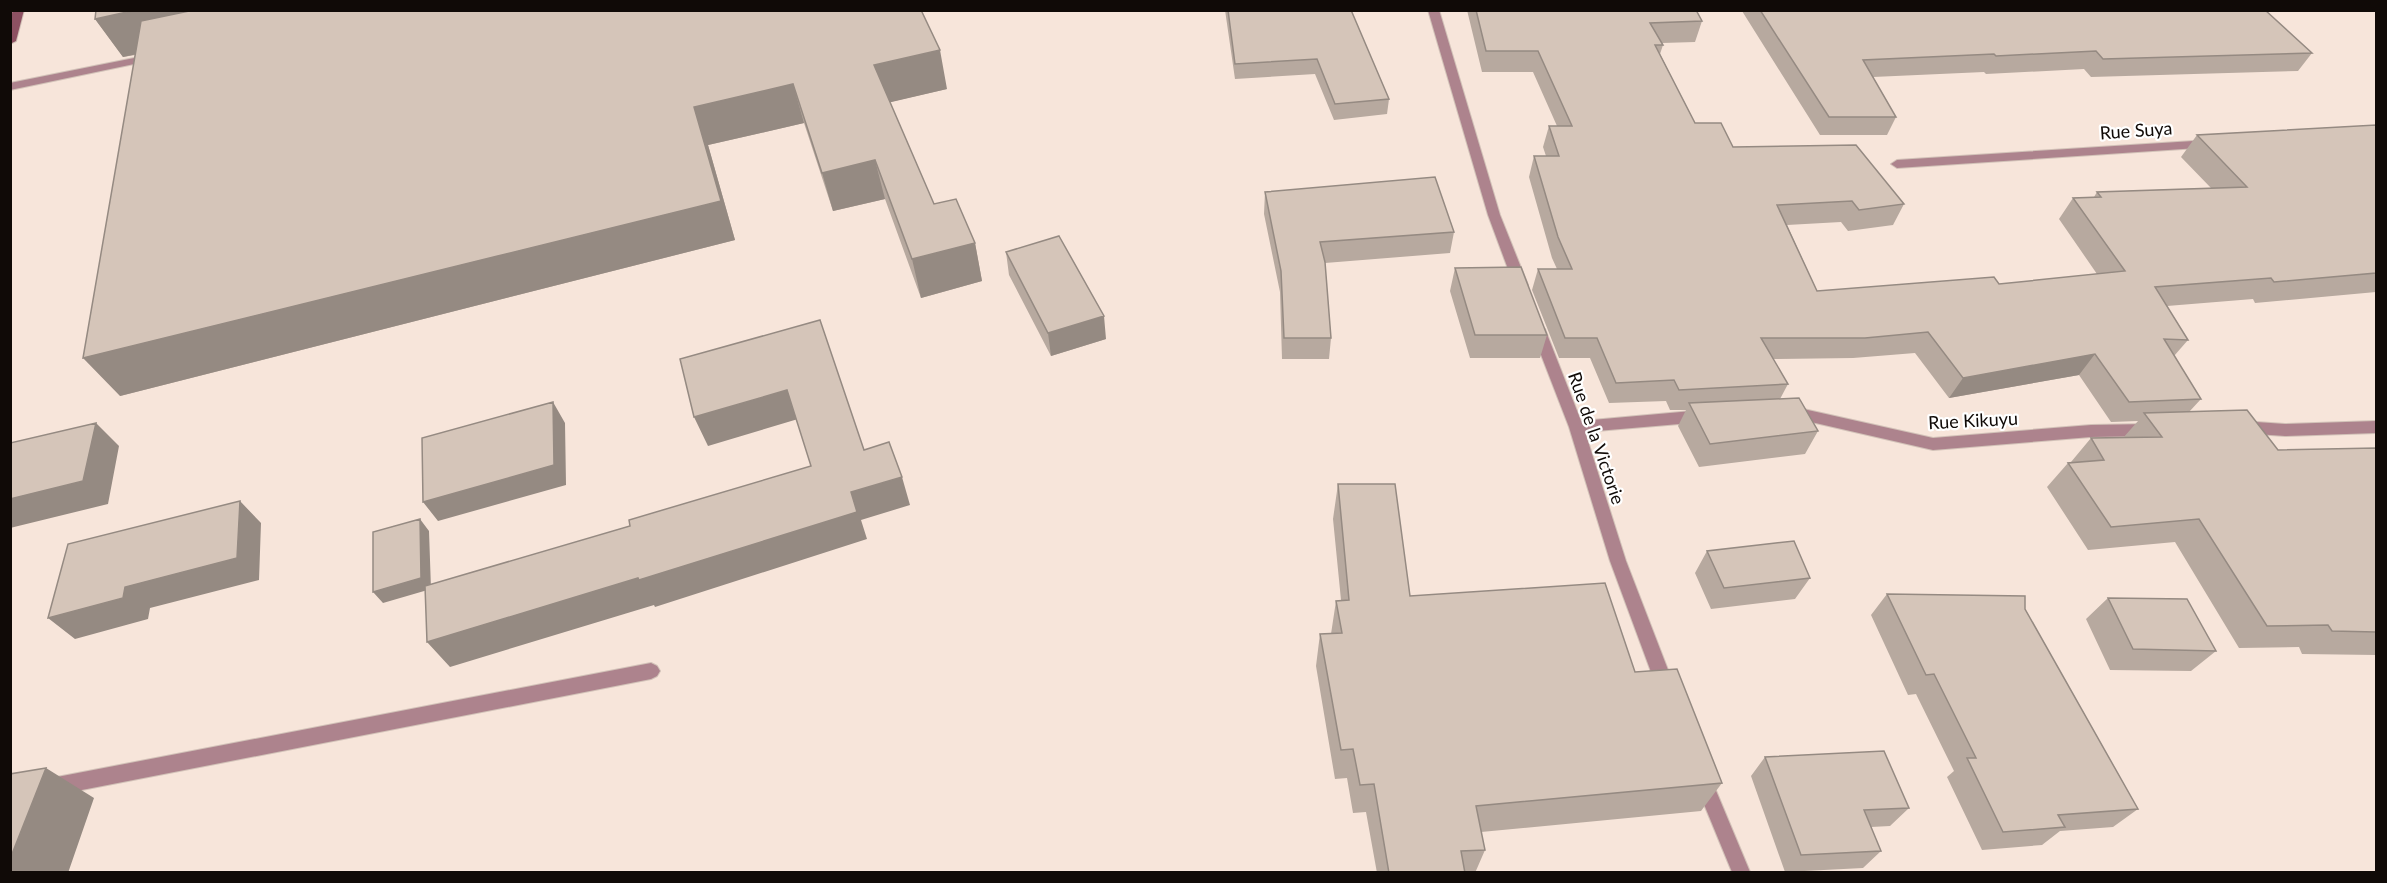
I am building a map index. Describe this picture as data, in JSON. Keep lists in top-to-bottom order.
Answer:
{
  "streets": {
    "street": ["Rue Suya", "Rue Kikuyu", "Rue de la Victorie"]
  }
}
